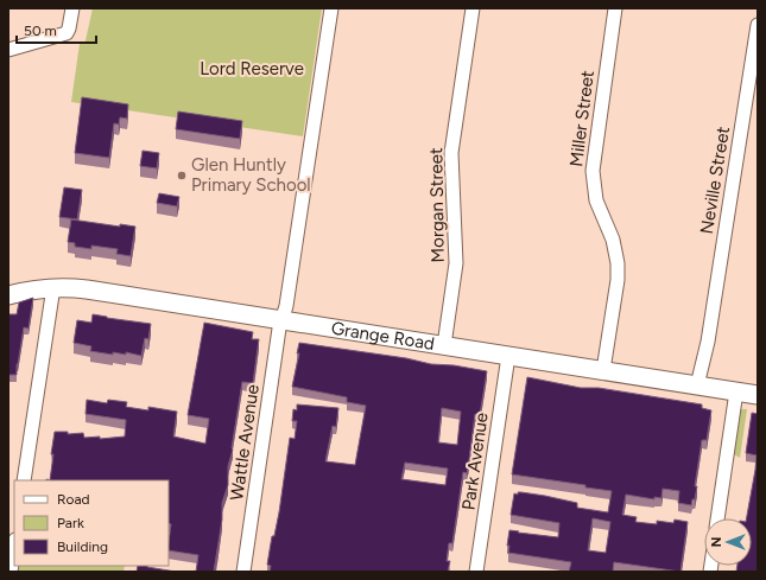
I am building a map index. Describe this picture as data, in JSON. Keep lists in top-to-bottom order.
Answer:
{
  "streets": {
    "main road": ["Grange Road"],
    "street": [
      "Miller Street",
      "Neville Street",
      "Morgan Street",
      "Wattle Avenue",
      "Park Avenue"
    ]
  },
  "crossings": [
    ["Miller Street", "Grange Road"],
    ["Neville Street", "Grange Road"],
    ["Morgan Street", "Grange Road"],
    ["Grange Road", "Wattle Avenue"],
    ["Grange Road", "Park Avenue"]
  ],
  "parks": ["Lord Reserve"],
  "places": ["Glen Huntly Primary School"],
  "legend": ["Road", "Park", "Building"],
  "scale_bar": "50 m",
  "north": "left"
}
